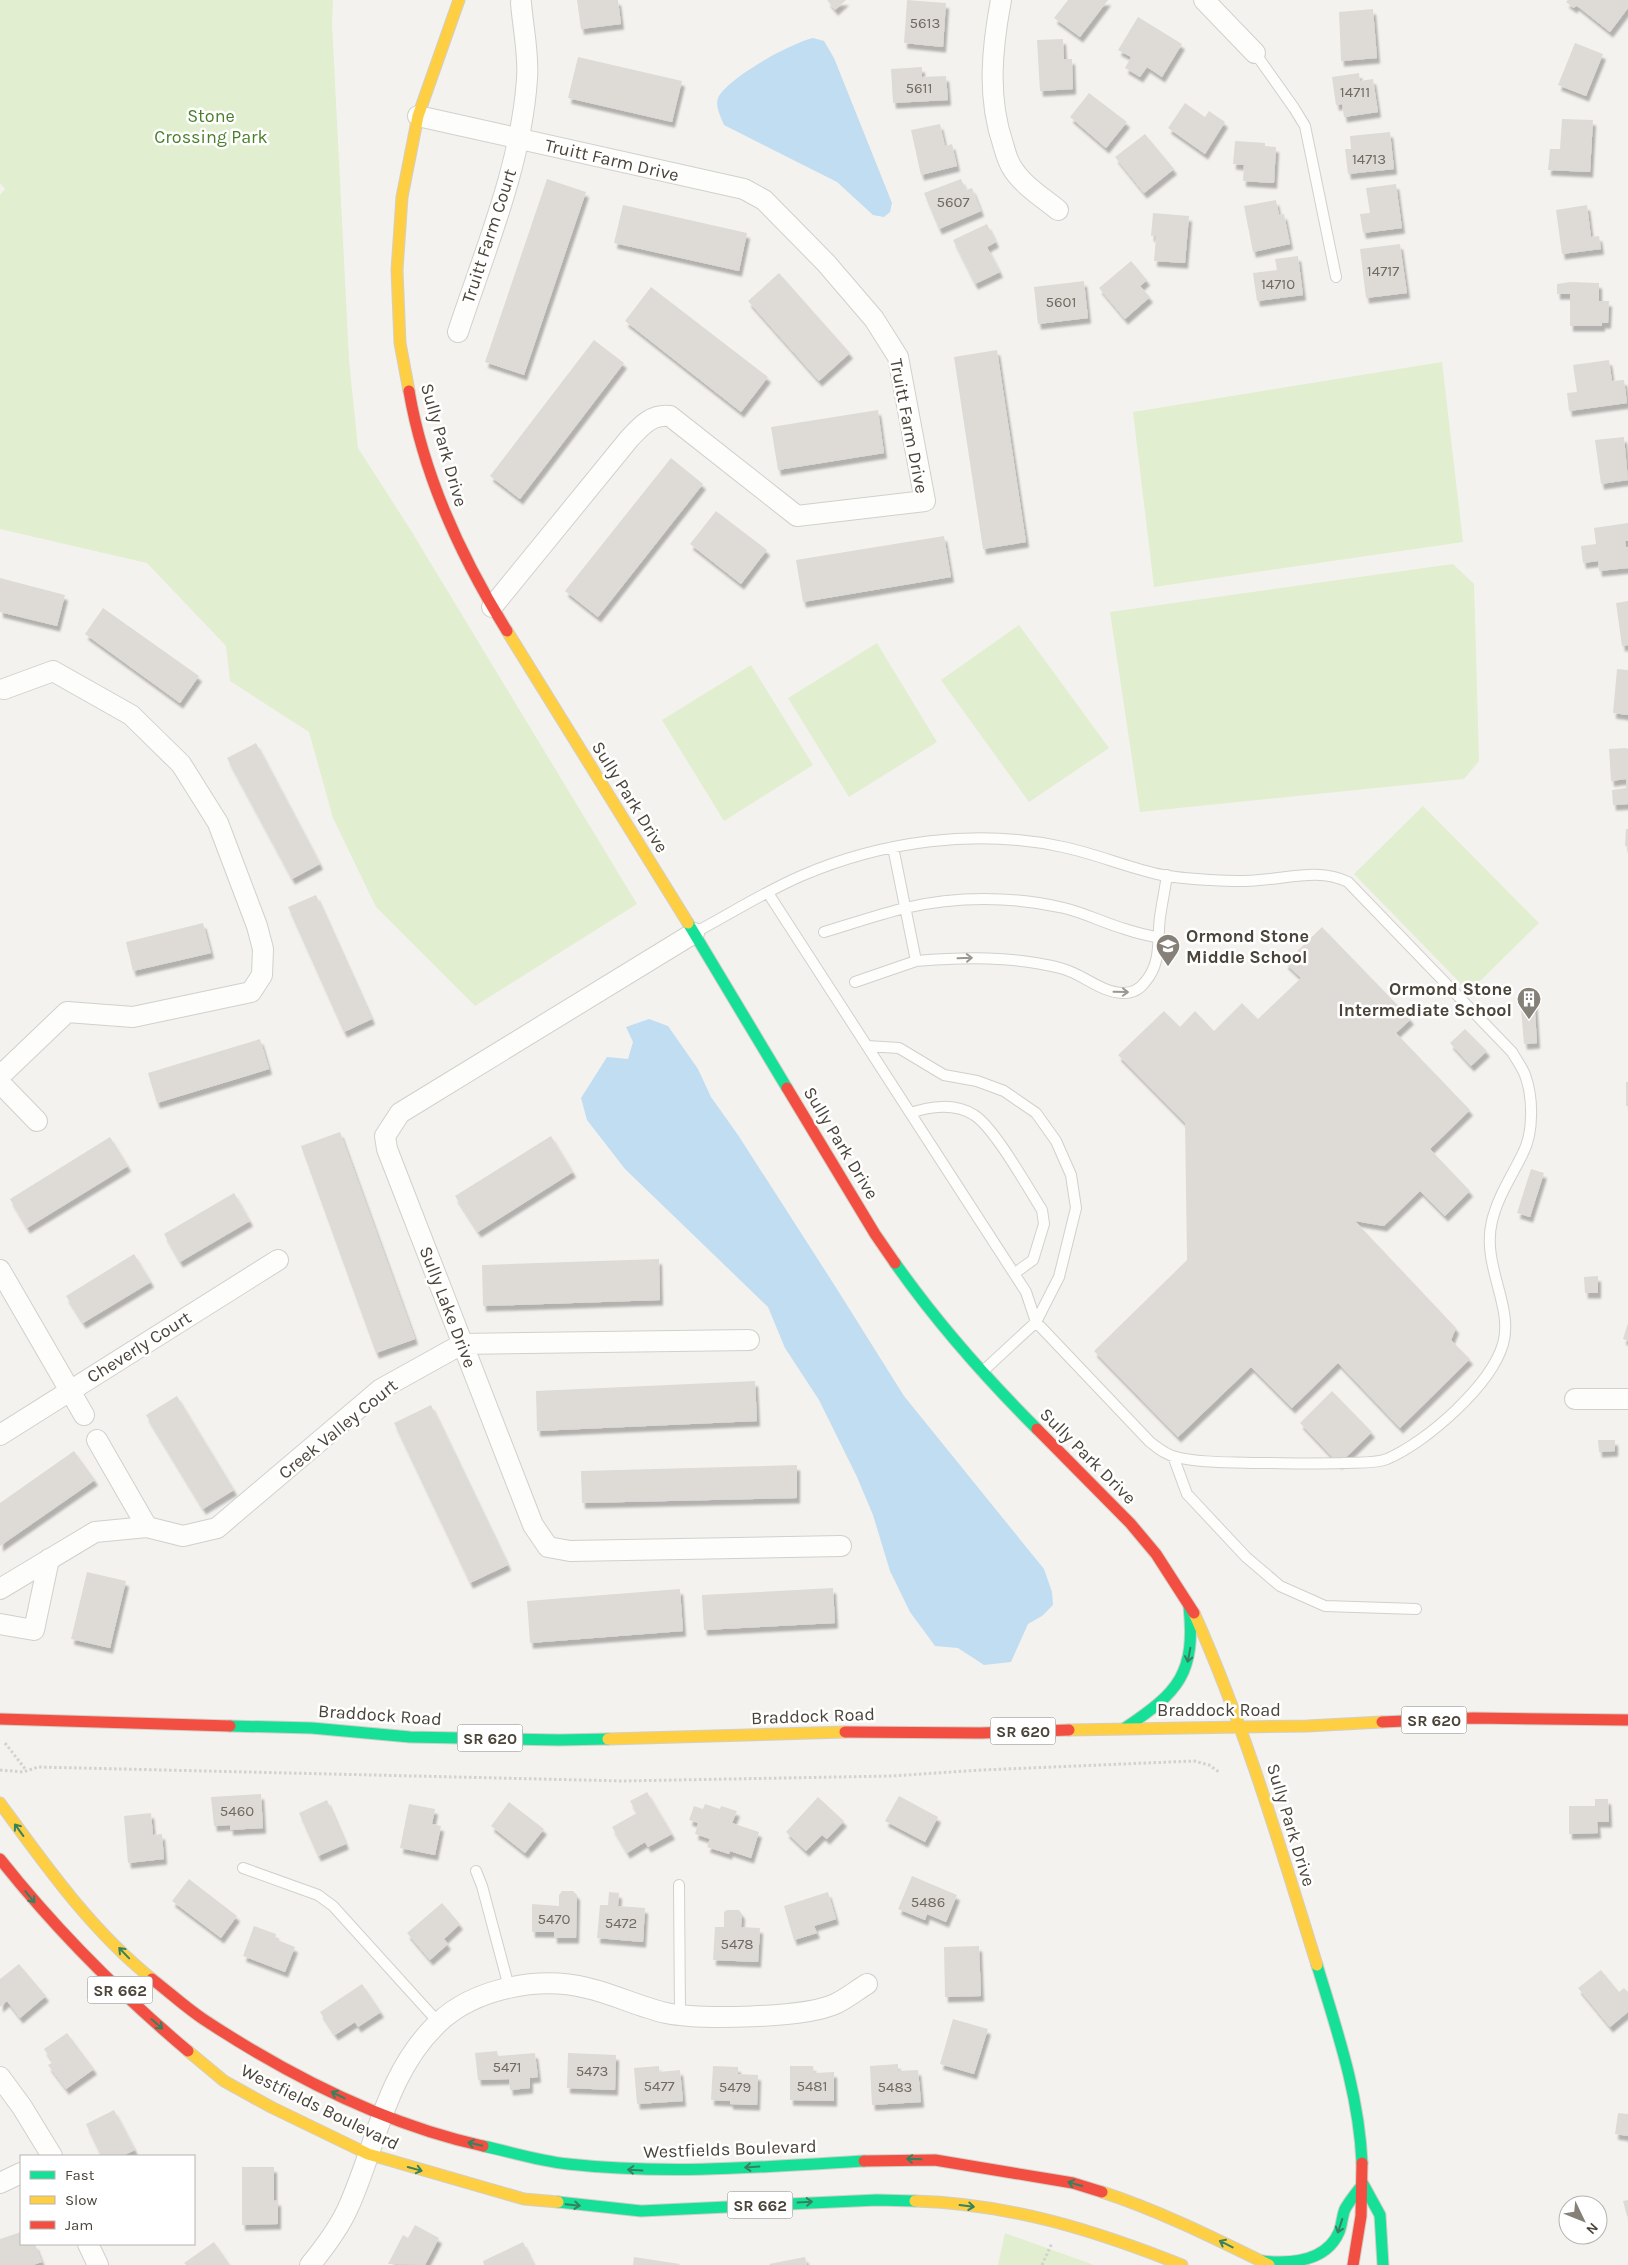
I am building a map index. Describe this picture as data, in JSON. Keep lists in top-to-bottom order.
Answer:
{
  "streets": {
    "main road": [
      "Sully Park Drive",
      "Braddock Road",
      "SR 620",
      "SR 662",
      "Westfields Boulevard"
    ],
    "street": [
      "Truitt Farm Drive",
      "Truitt Farm Court",
      "Sully Lake Drive",
      "Cheverly Court",
      "Creek Valley Court"
    ]
  },
  "crossings": [
    ["Truitt Farm Drive", "Truitt Farm Court"],
    ["Truitt Farm Drive", "Sully Park Drive"],
    ["Sully Park Drive", "Sully Lake Drive"],
    ["Sully Park Drive", "Braddock Road"],
    ["Sully Park Drive", "Westfields Boulevard"],
    ["Sully Lake Drive", "Creek Valley Court"]
  ],
  "parks": ["Stone Crossing Park"],
  "places": {
    "school or university": ["Ormond Stone Middle School"],
    "building": ["Ormond Stone Intermediate School"]
  },
  "house_numbers": [
    "5613",
    "5611",
    "14711",
    "14713",
    "5607",
    "14717",
    "14710",
    "5601",
    "5460",
    "5486",
    "5470",
    "5472",
    "5478",
    "5471",
    "5473",
    "5477",
    "5481",
    "5479",
    "5483"
  ],
  "legend": ["Fast", "Slow", "Jam"],
  "north": "bottom right"
}
